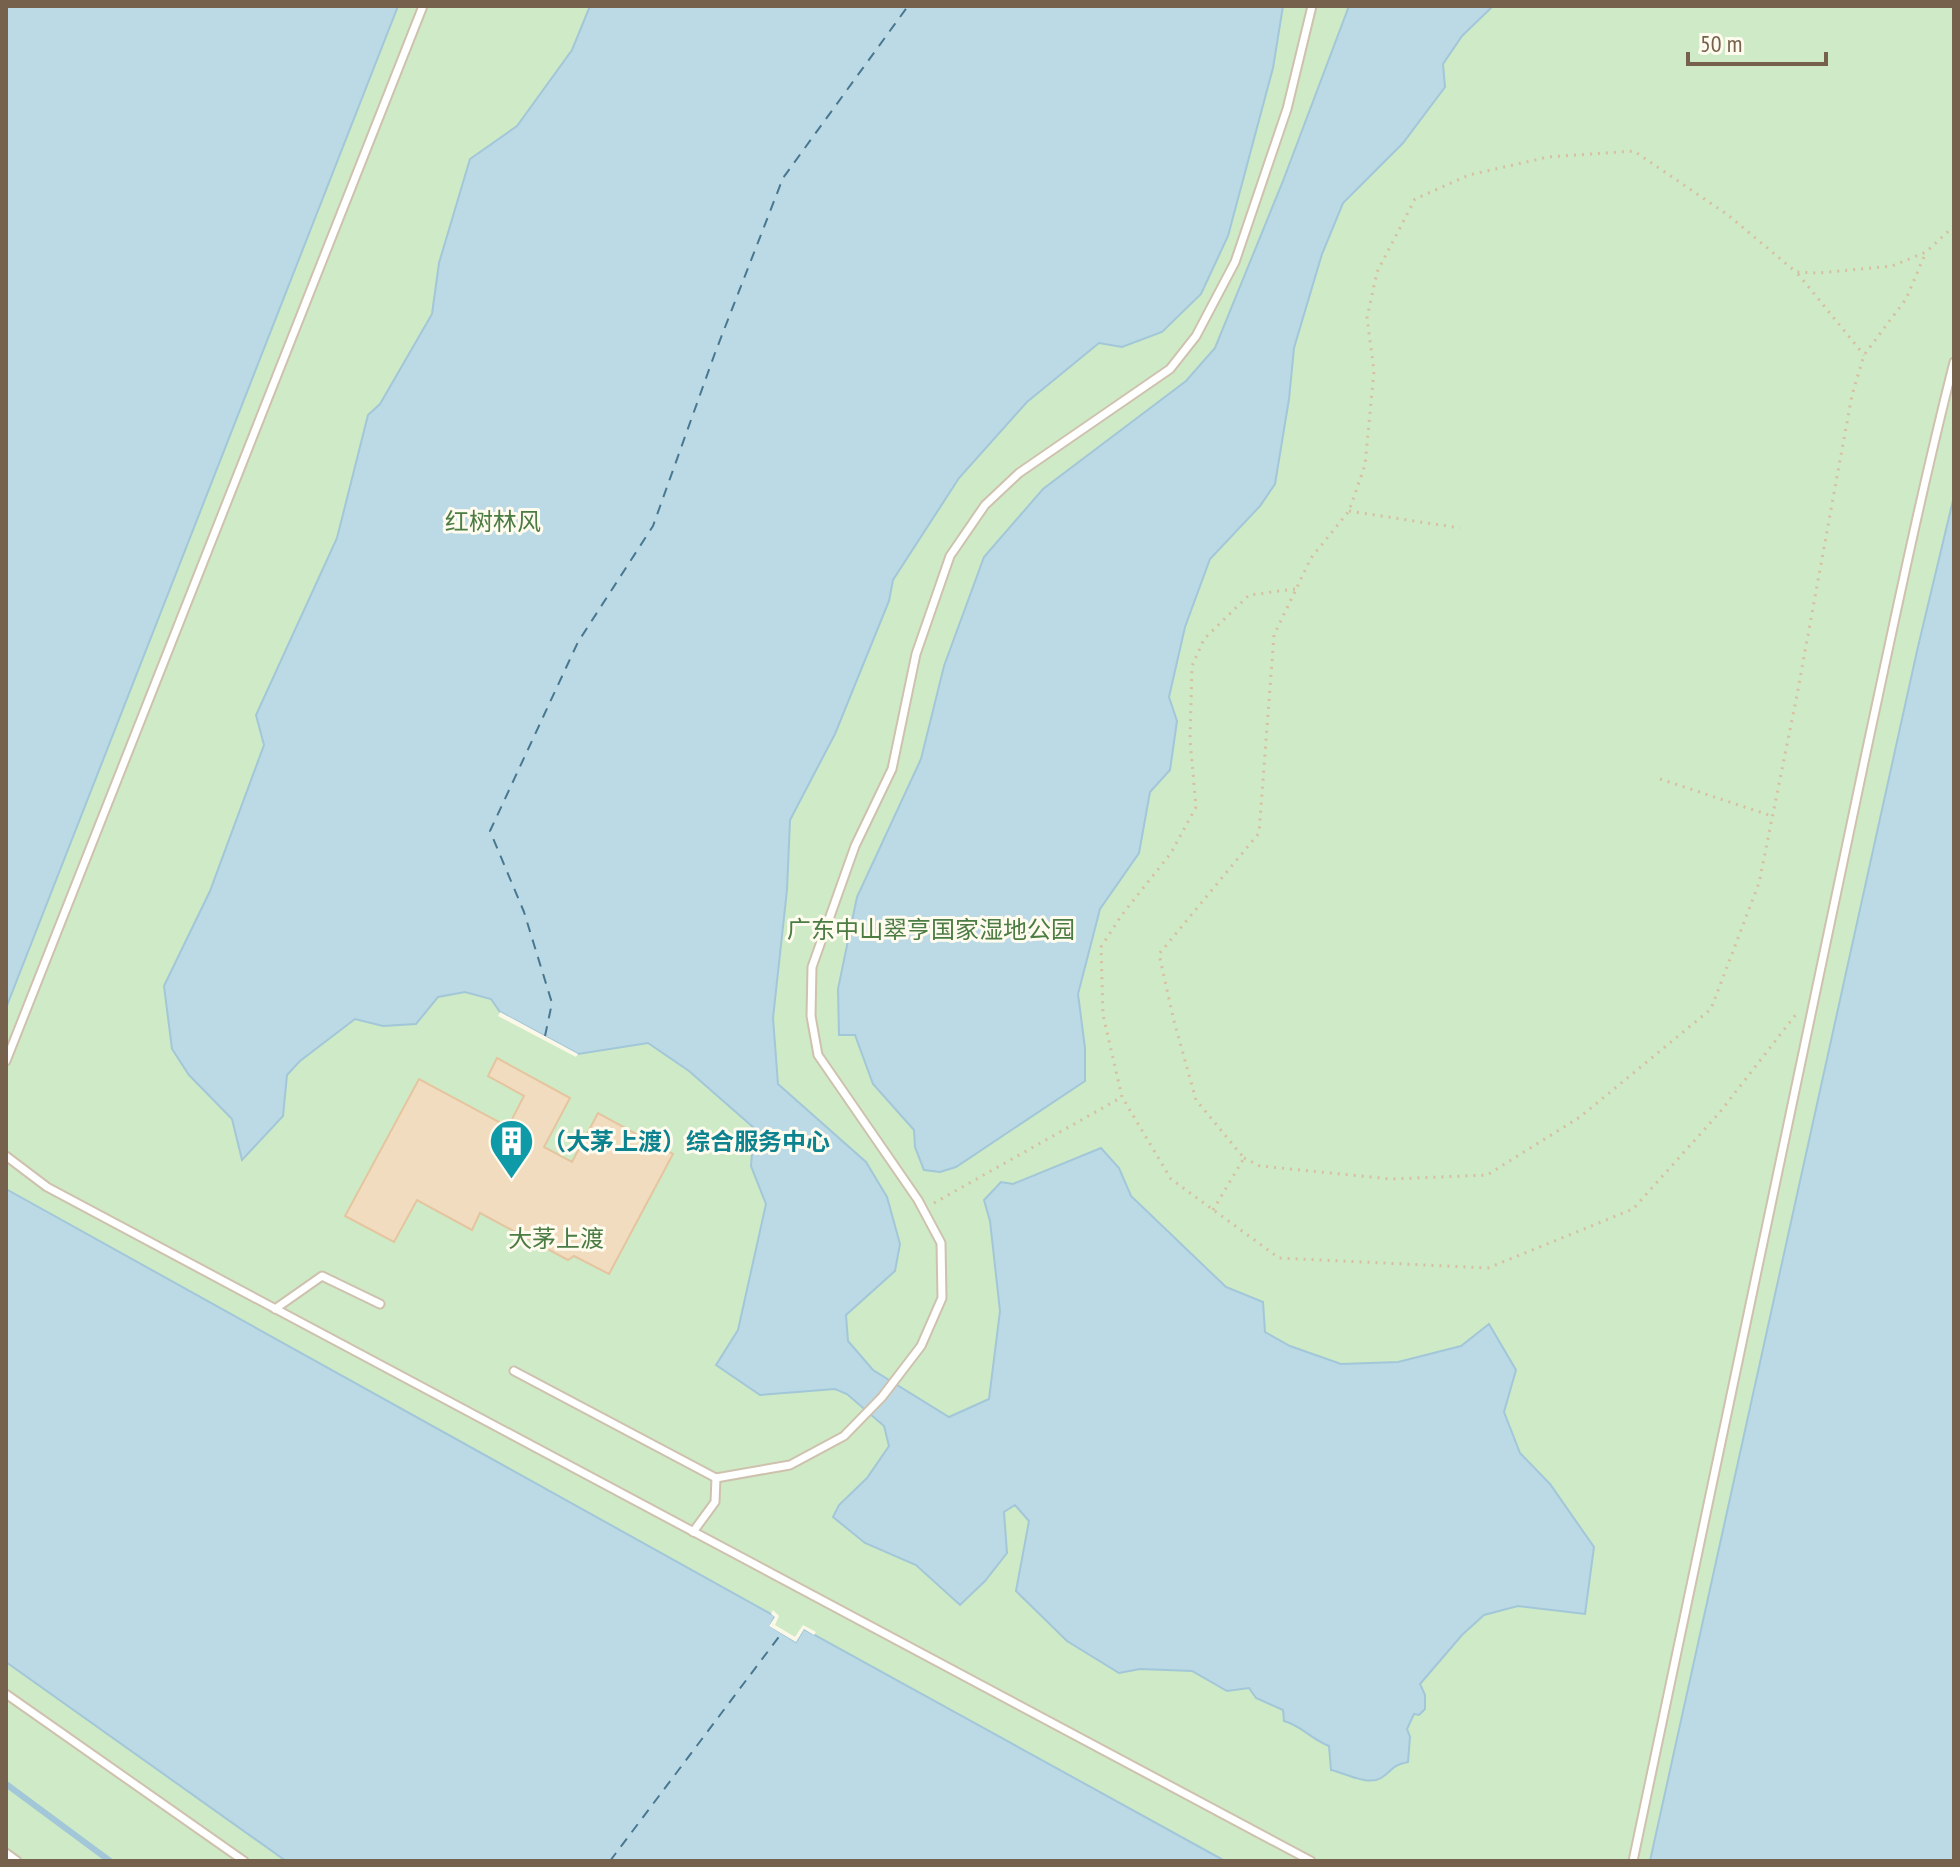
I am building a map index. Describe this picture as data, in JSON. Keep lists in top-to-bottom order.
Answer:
{
  "parks": ["红树林风", "广东中山翠亨国家湿地公园", "大茅上渡"],
  "places": {
    "building": ["（大茅上渡）综合服务中心"]
  },
  "scale_bar": "50 m"
}
